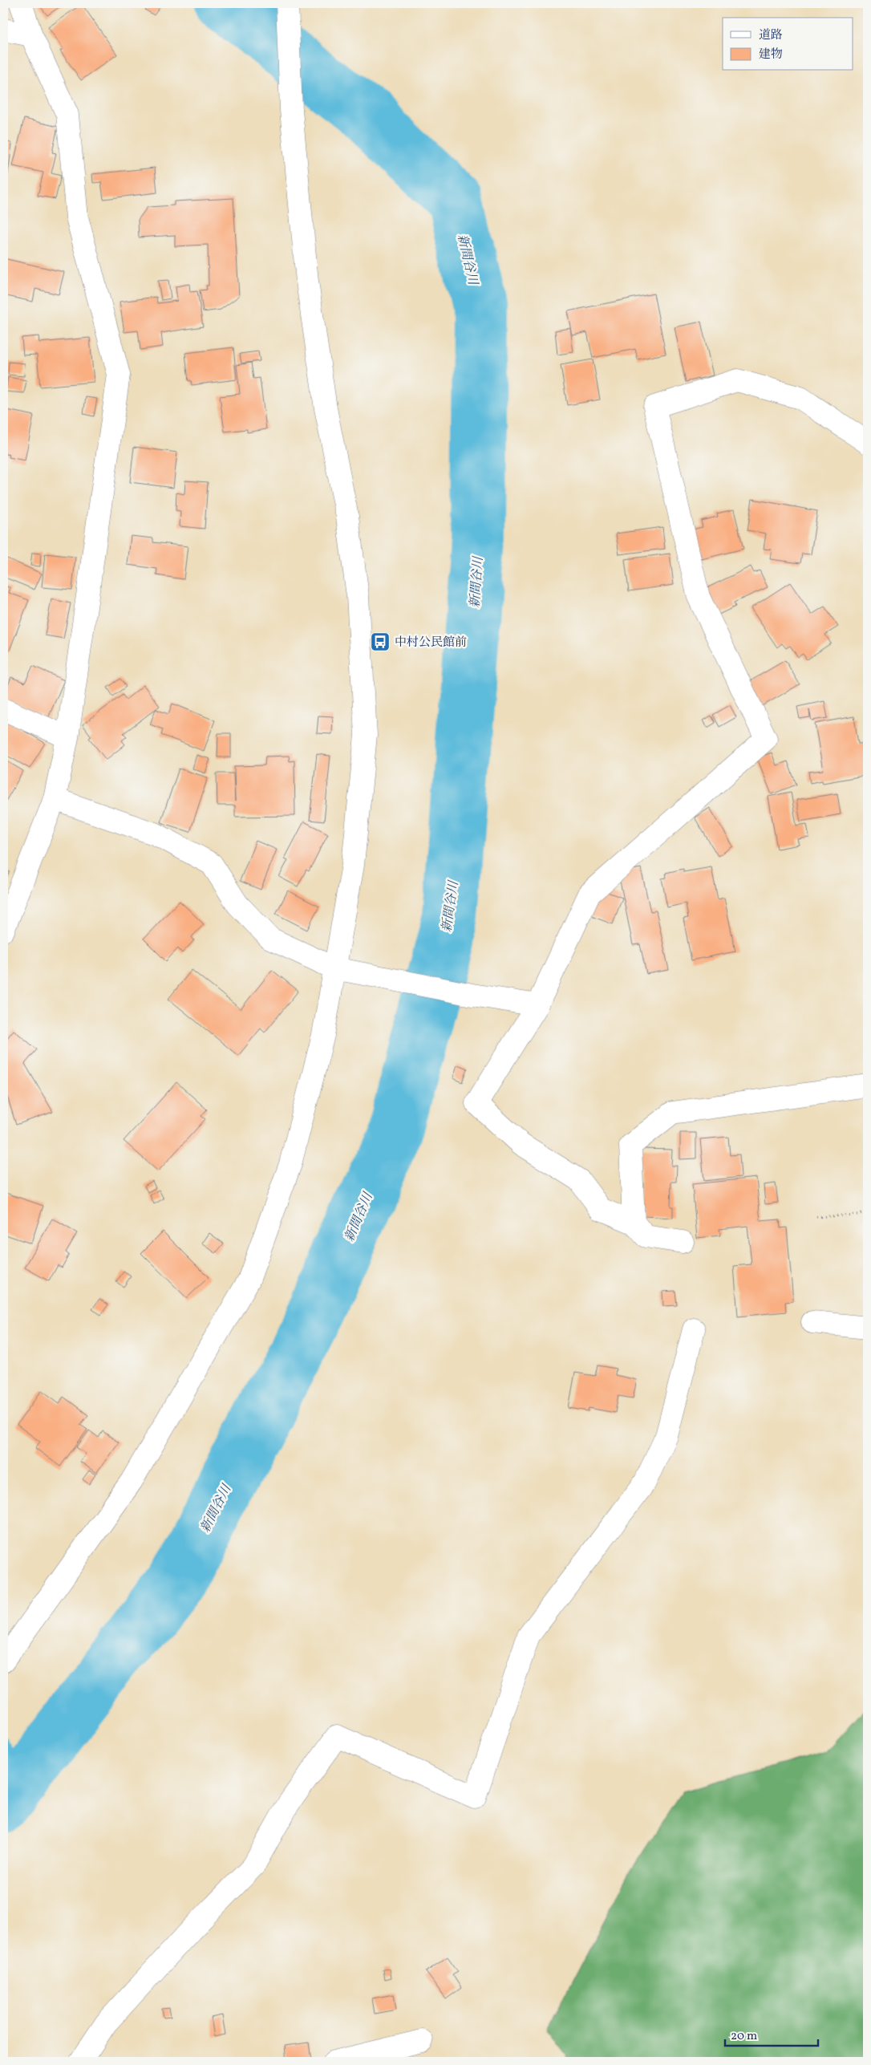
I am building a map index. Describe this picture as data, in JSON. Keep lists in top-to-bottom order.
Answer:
{
  "water": ["新間谷川"],
  "places": {
    "bus stop": ["中村公民館前"]
  },
  "legend": ["道路", "建物"],
  "scale_bar": "20 m"
}
